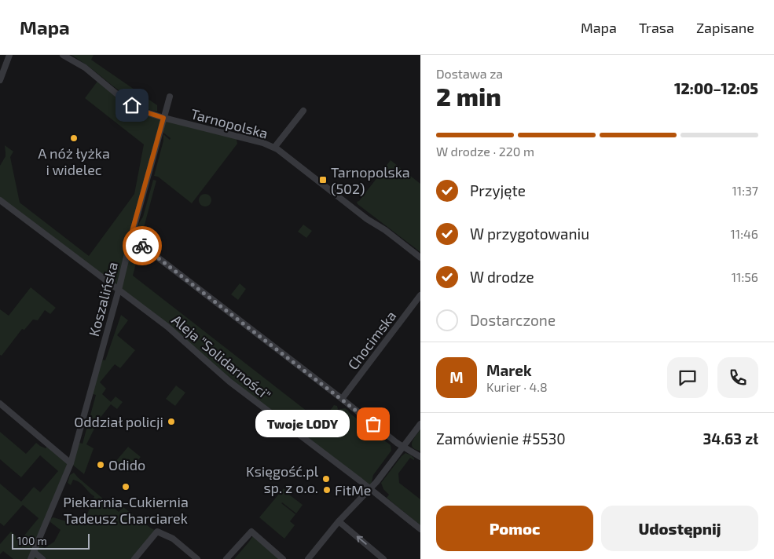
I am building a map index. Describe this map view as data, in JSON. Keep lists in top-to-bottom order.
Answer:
{
  "streets": {
    "street": [
      "Tarnopolska",
      "Koszalińska",
      "Chocimska",
      "Aleja \"Solidarności\""
    ]
  },
  "crossings": [
    ["Tarnopolska", "Koszalińska"],
    ["Koszalińska", "Aleja \"Solidarności\""]
  ],
  "places": {
    "other": [
      "A nóż łyżka i widelec",
      "Oddział policji",
      "Twoje LODY",
      "Odido",
      "Księgość.pl sp. z o.o.",
      "Piekarnia-Cukiernia Tadeusz Charciarek",
      "FitMe"
    ],
    "transit": ["Tarnopolska (502)"]
  },
  "scale_bar": "100 m",
  "page": {
    "header": "Mapa",
    "nav": ["Mapa", "Trasa", "Zapisane"],
    "heading": ["2 min", "Dostawa za", "12:00–12:05"],
    "panel": [
      "Marek",
      "Kurier · 4.8",
      "Zamówienie #5530",
      "34.63 zł"
    ],
    "bar": "W drodze · 220 m",
    "list": [
      ["Przyjęte", "11:37"],
      ["W przygotowaniu", "11:46"],
      ["W drodze", "11:56"],
      "Dostarczone"
    ],
    "round": "M",
    "bubble": "Twoje LODY",
    "buttons": ["Pomoc", "Udostępnij"],
    "scale": "100 m"
  }
}
